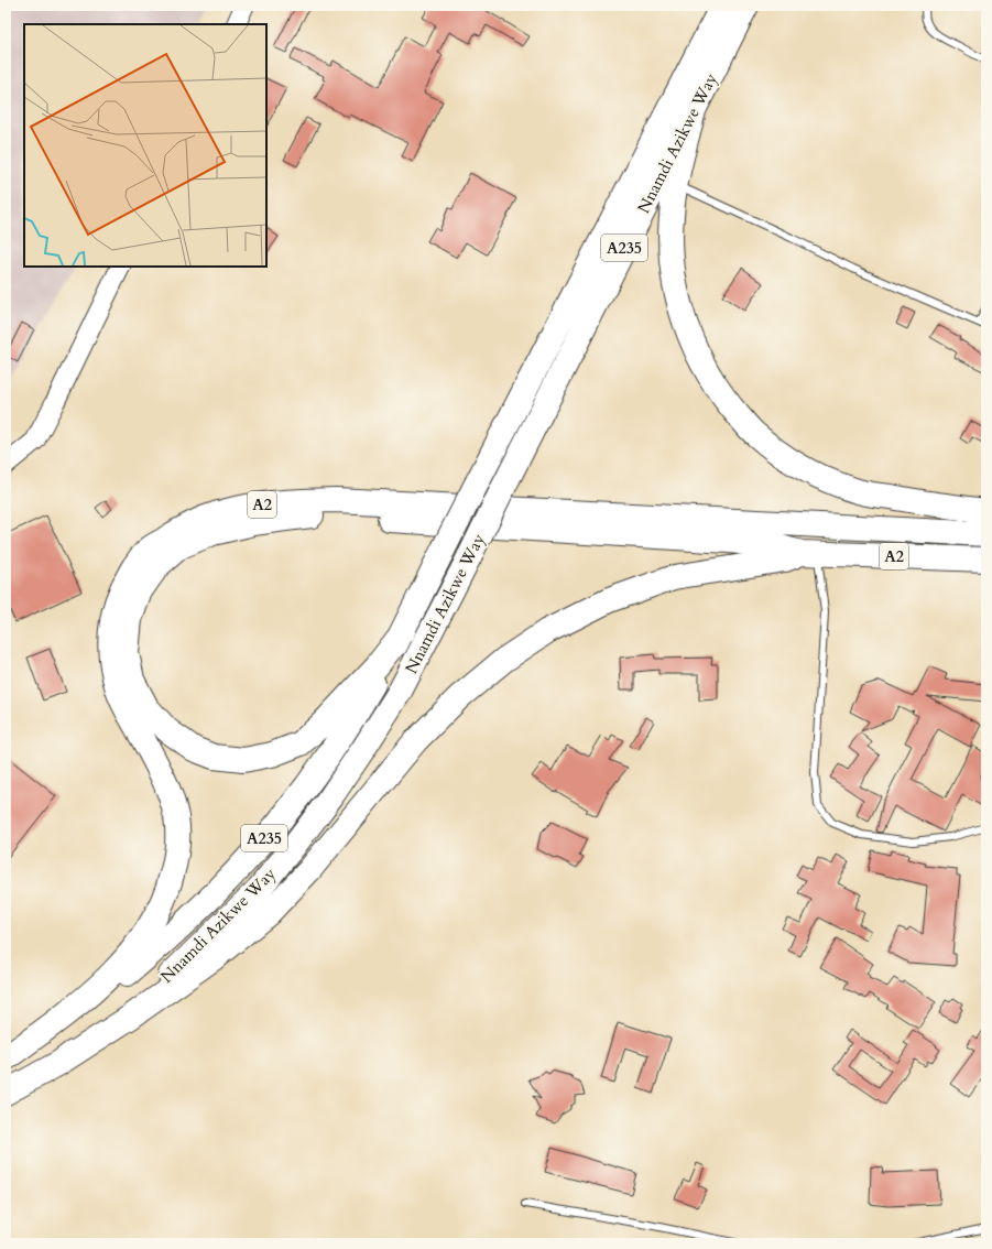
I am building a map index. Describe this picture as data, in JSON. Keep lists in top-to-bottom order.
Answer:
{
  "streets": {
    "highway": ["Nnamdi Azikwe Way", "A235", "A2"]
  },
  "crossings": [
    ["Nnamdi Azikwe Way", "A2"]
  ]
}
